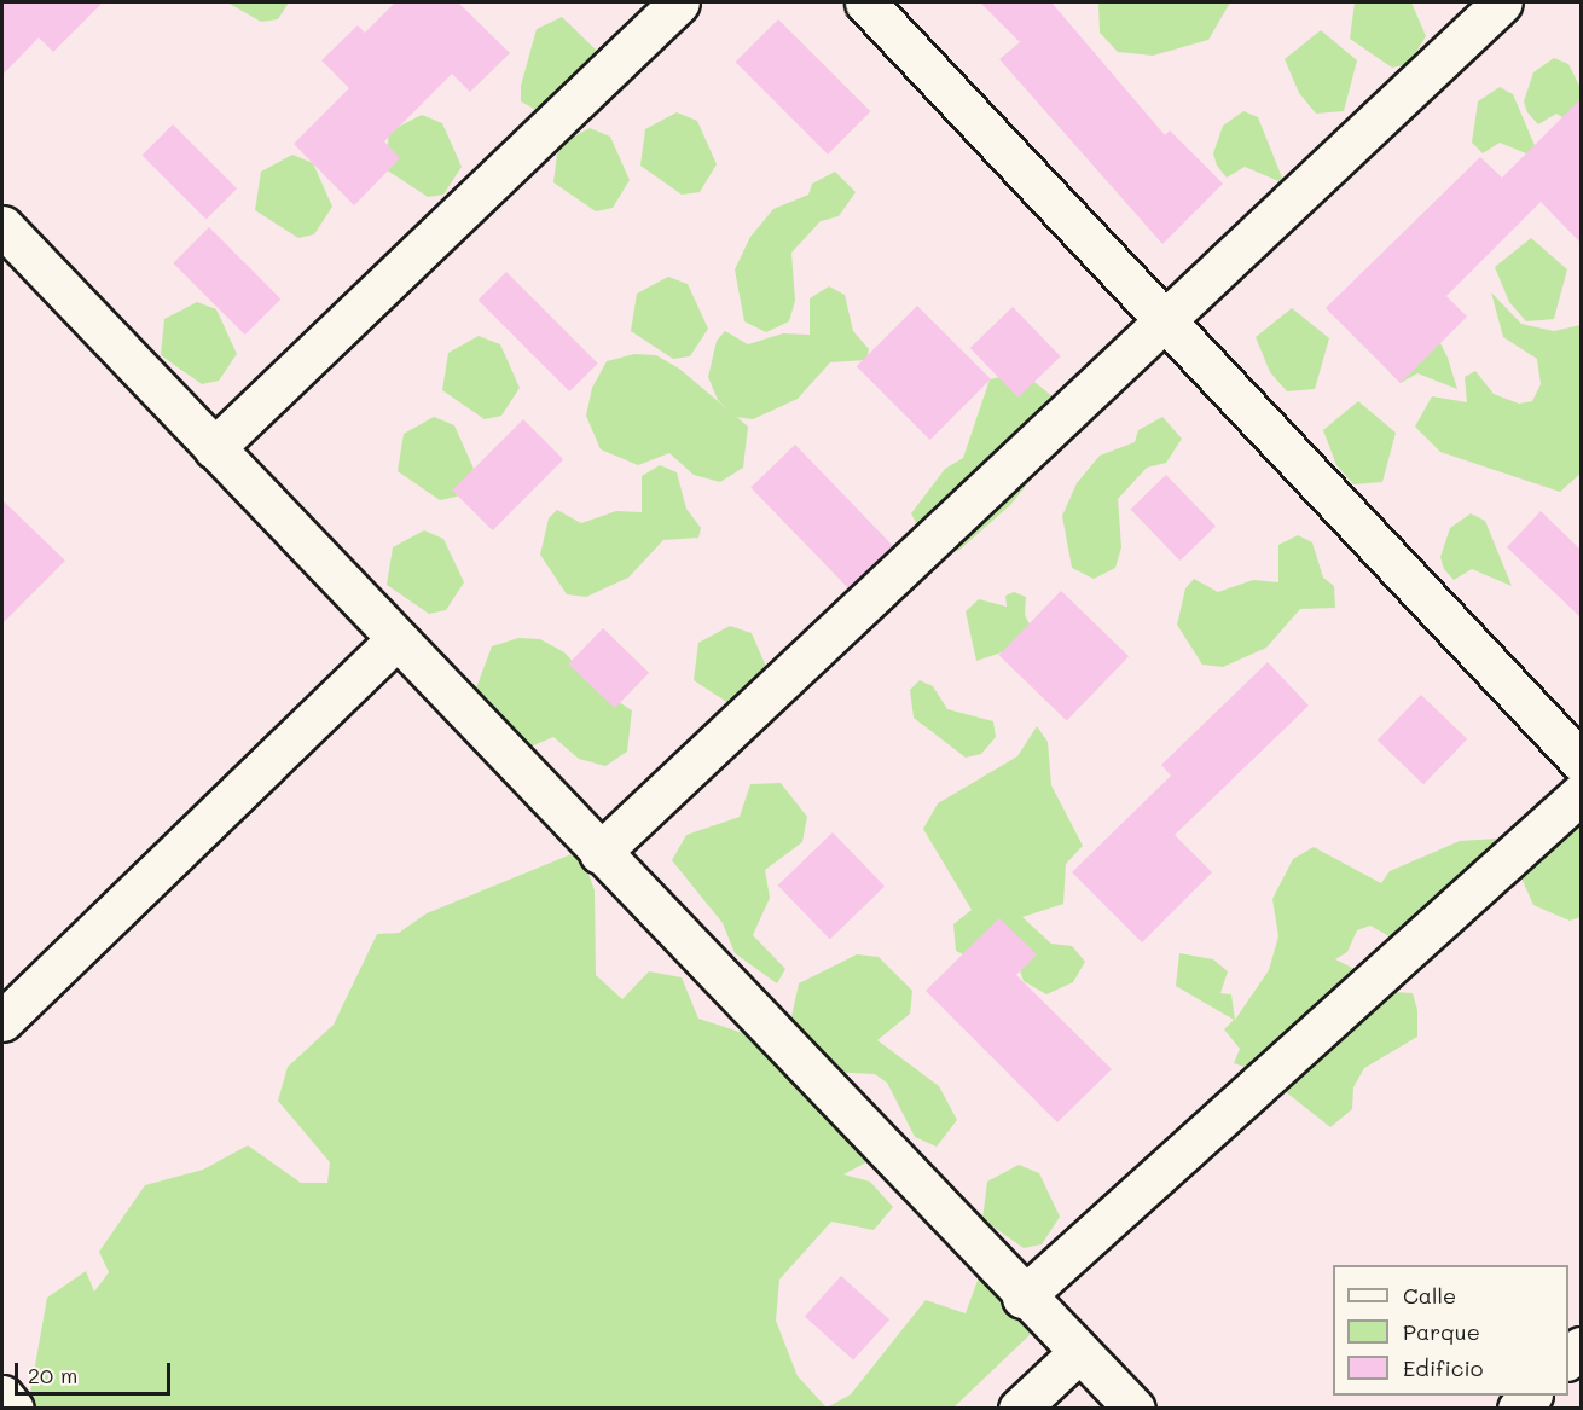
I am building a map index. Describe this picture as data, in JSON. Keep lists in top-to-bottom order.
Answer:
{
  "legend": ["Calle", "Parque", "Edificio"],
  "scale_bar": "20 m"
}
